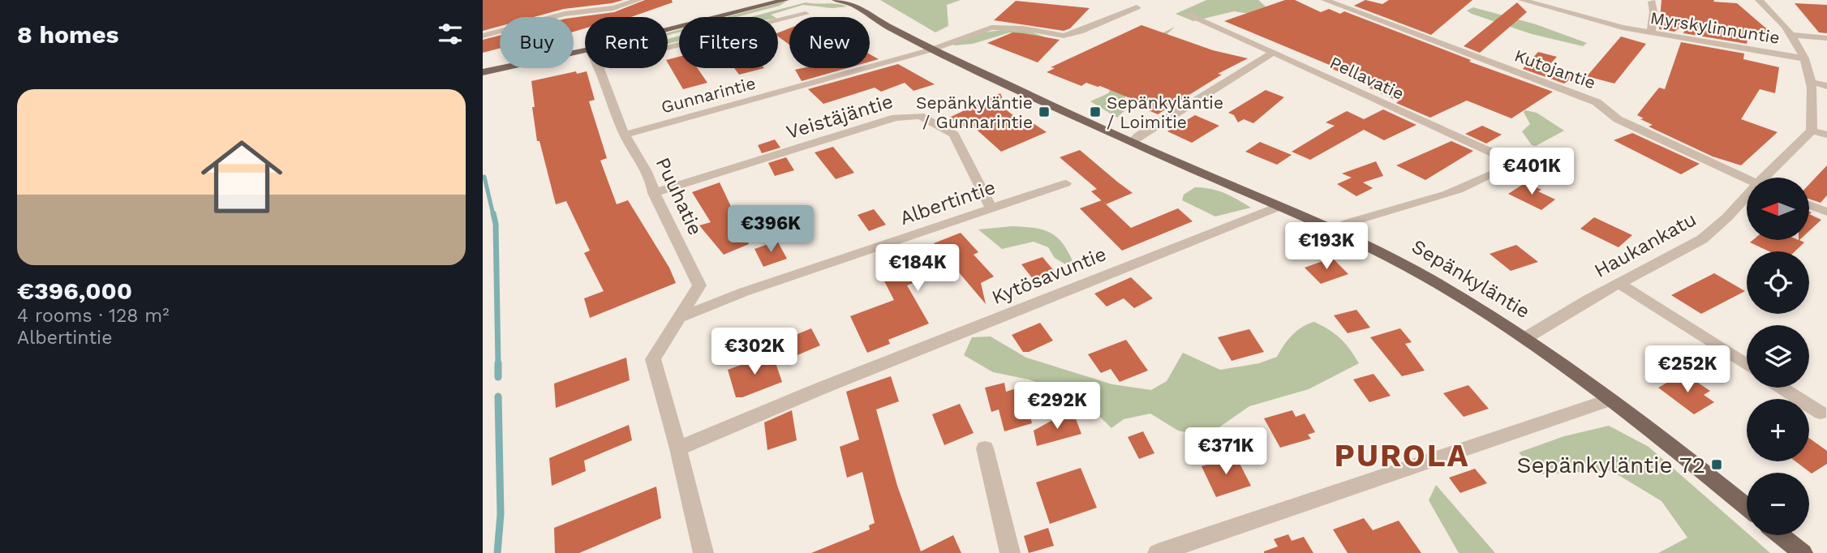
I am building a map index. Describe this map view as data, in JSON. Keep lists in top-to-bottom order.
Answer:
{
  "streets": {
    "main road": ["Sepänkyläntie"],
    "street": [
      "Myrskylinnuntie",
      "Kutojantie",
      "Pellavatie",
      "Gunnarintie",
      "Veistäjäntie",
      "Puuhatie",
      "Albertintie",
      "Haukankatu",
      "Kytösavuntie"
    ]
  },
  "crossings": [
    ["Gunnarintie", "Puuhatie"],
    ["Gunnarintie", "Sepänkyläntie"],
    ["Veistäjäntie", "Puuhatie"],
    ["Veistäjäntie", "Albertintie"],
    ["Puuhatie", "Albertintie"],
    ["Puuhatie", "Kytösavuntie"],
    ["Haukankatu", "Sepänkyläntie"],
    ["Kytösavuntie", "Sepänkyläntie"]
  ],
  "districts": ["PUROLA"],
  "places": {
    "transit": ["Sepänkyläntie / Gunnarintie", "Sepänkyläntie / Loimitie", "Sepänkyläntie 72"]
  },
  "north": "left",
  "page": {
    "heading": "8 homes",
    "chip": [
      "Buy",
      "Rent",
      "Filters",
      "New"
    ],
    "list": [
      {
        "name": "€396,000",
        "note": "4 rooms · 128 m² · Albertintie"
      }
    ],
    "price": [
      "€401K",
      "€396K",
      "€193K",
      "€184K",
      "€302K",
      "€252K",
      "€292K",
      "€371K"
    ],
    "map_buttons": ["+", "−"]
  }
}
